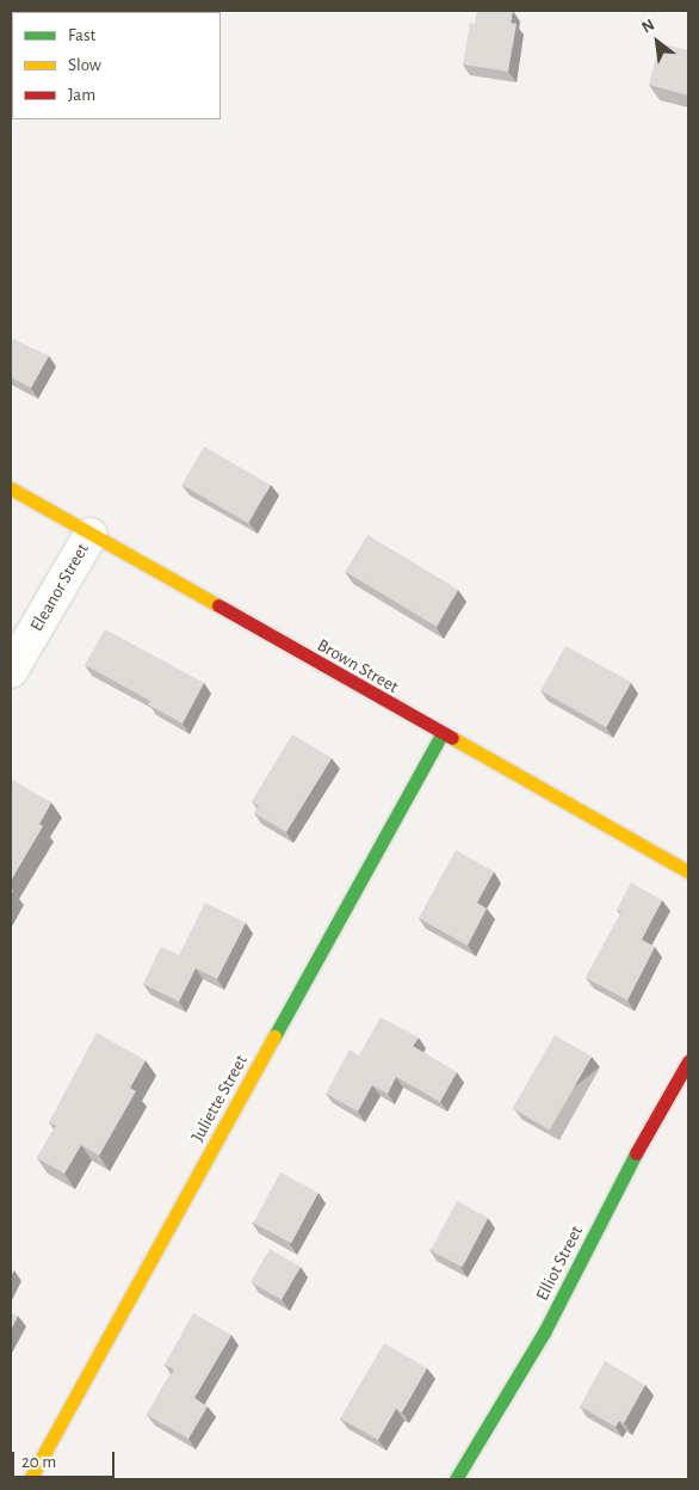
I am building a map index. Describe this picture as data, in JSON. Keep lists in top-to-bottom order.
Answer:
{
  "streets": {
    "street": [
      "Eleanor Street",
      "Brown Street",
      "Juliette Street",
      "Elliot Street"
    ]
  },
  "crossings": [
    ["Eleanor Street", "Brown Street"],
    ["Brown Street", "Juliette Street"]
  ],
  "legend": ["Fast", "Slow", "Jam"],
  "scale_bar": "20 m",
  "north": "top left"
}
